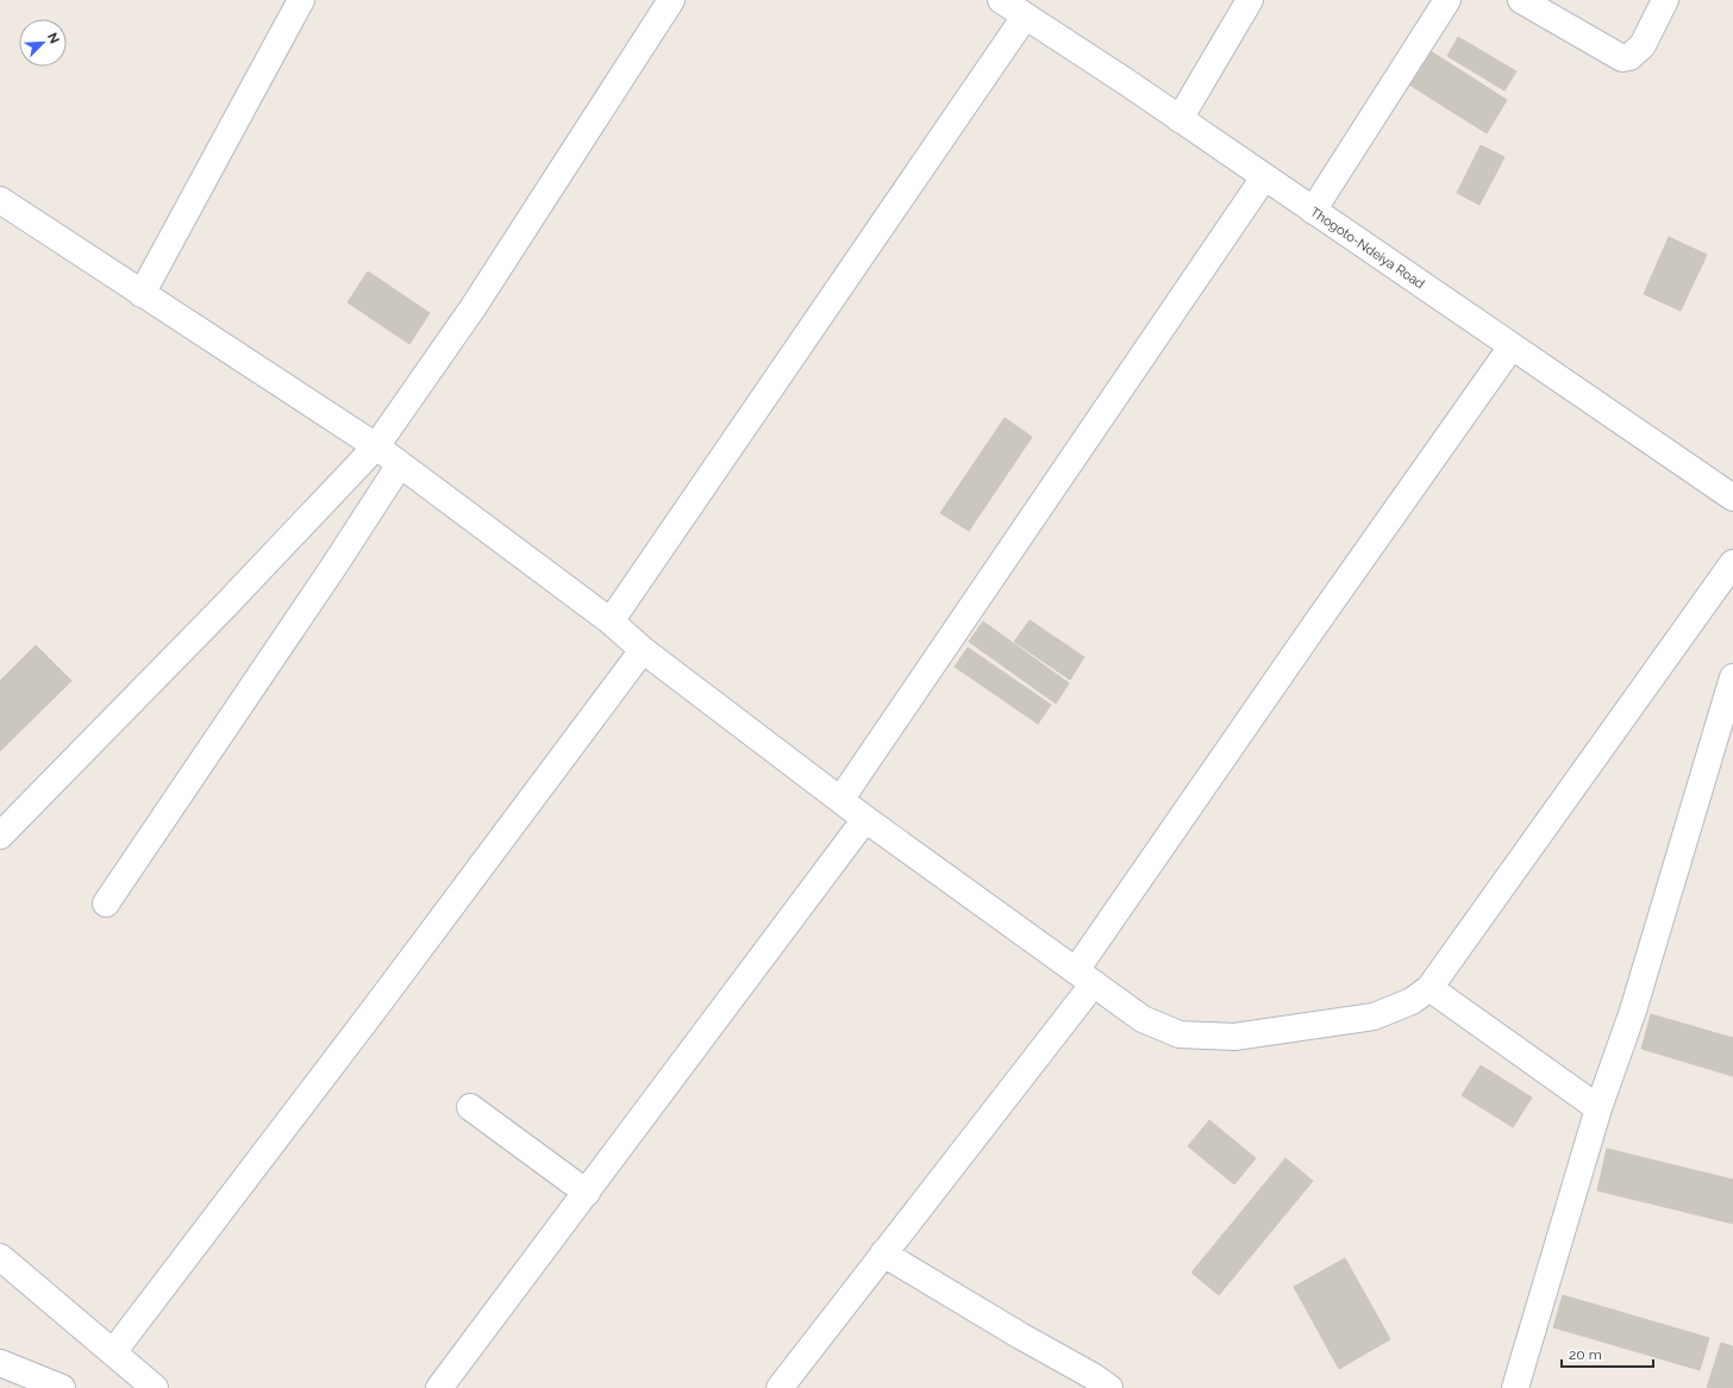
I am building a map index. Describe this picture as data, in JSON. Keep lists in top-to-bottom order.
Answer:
{
  "streets": {
    "street": ["Thogoto-Ndeiya Road"]
  },
  "scale_bar": "20 m",
  "north": "top right"
}
